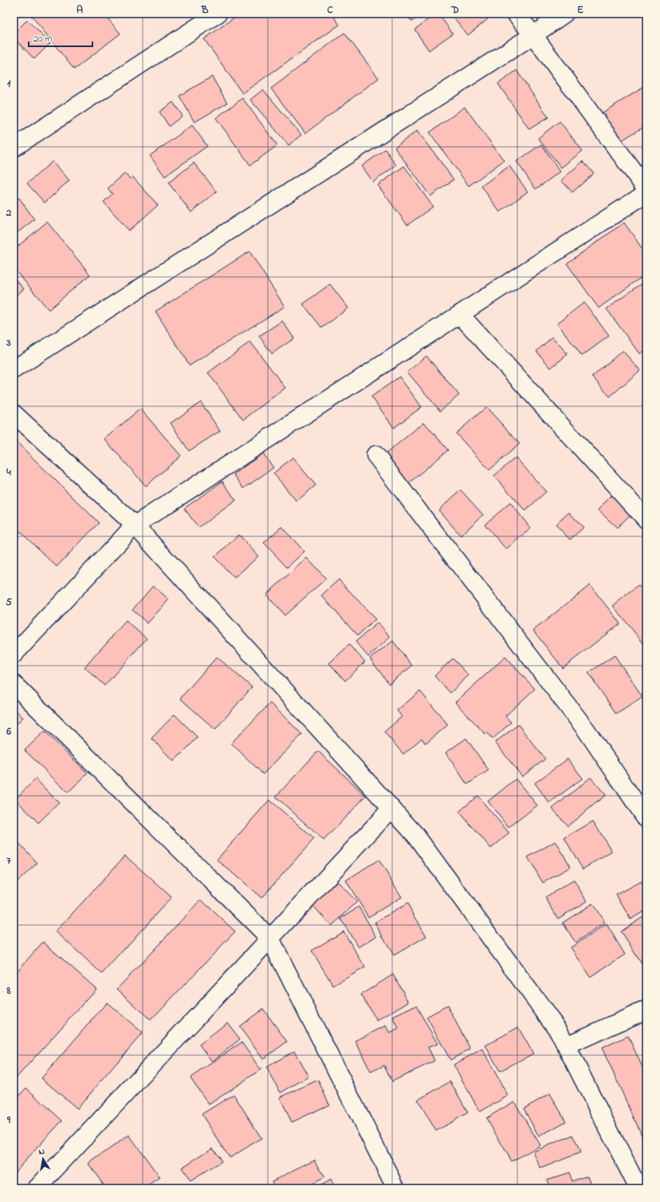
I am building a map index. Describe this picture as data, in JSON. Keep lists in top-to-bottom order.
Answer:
{
  "scale_bar": "20 m",
  "north": "top",
  "grid": {
    "columns": [
      "A",
      "B",
      "C",
      "D",
      "E"
    ],
    "rows": [
      "1",
      "2",
      "3",
      "4",
      "5",
      "6",
      "7",
      "8",
      "9"
    ]
  }
}
